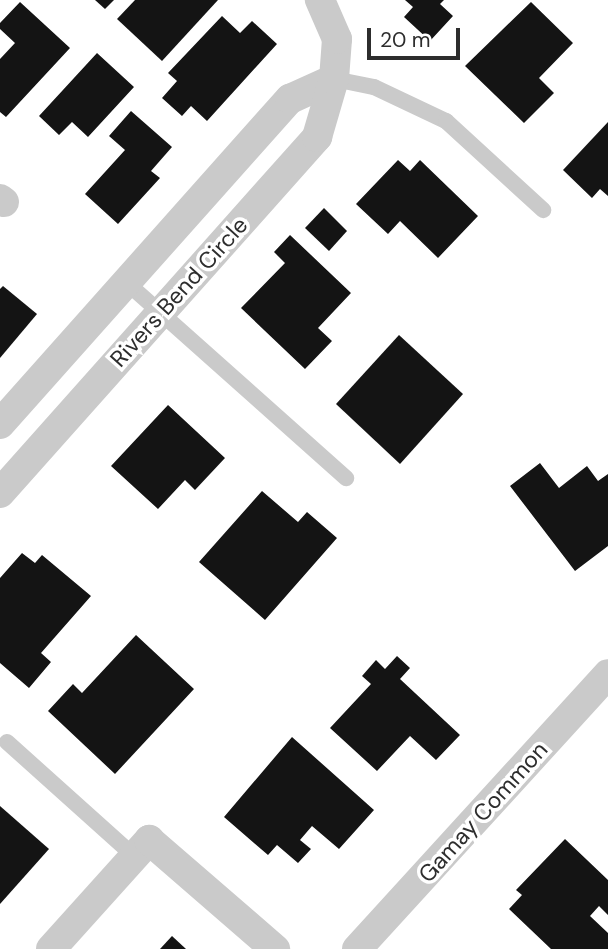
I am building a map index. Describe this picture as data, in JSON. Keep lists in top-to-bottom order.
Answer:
{
  "streets": {
    "street": ["Rivers Bend Circle", "Gamay Common"]
  },
  "scale_bar": "20 m"
}
